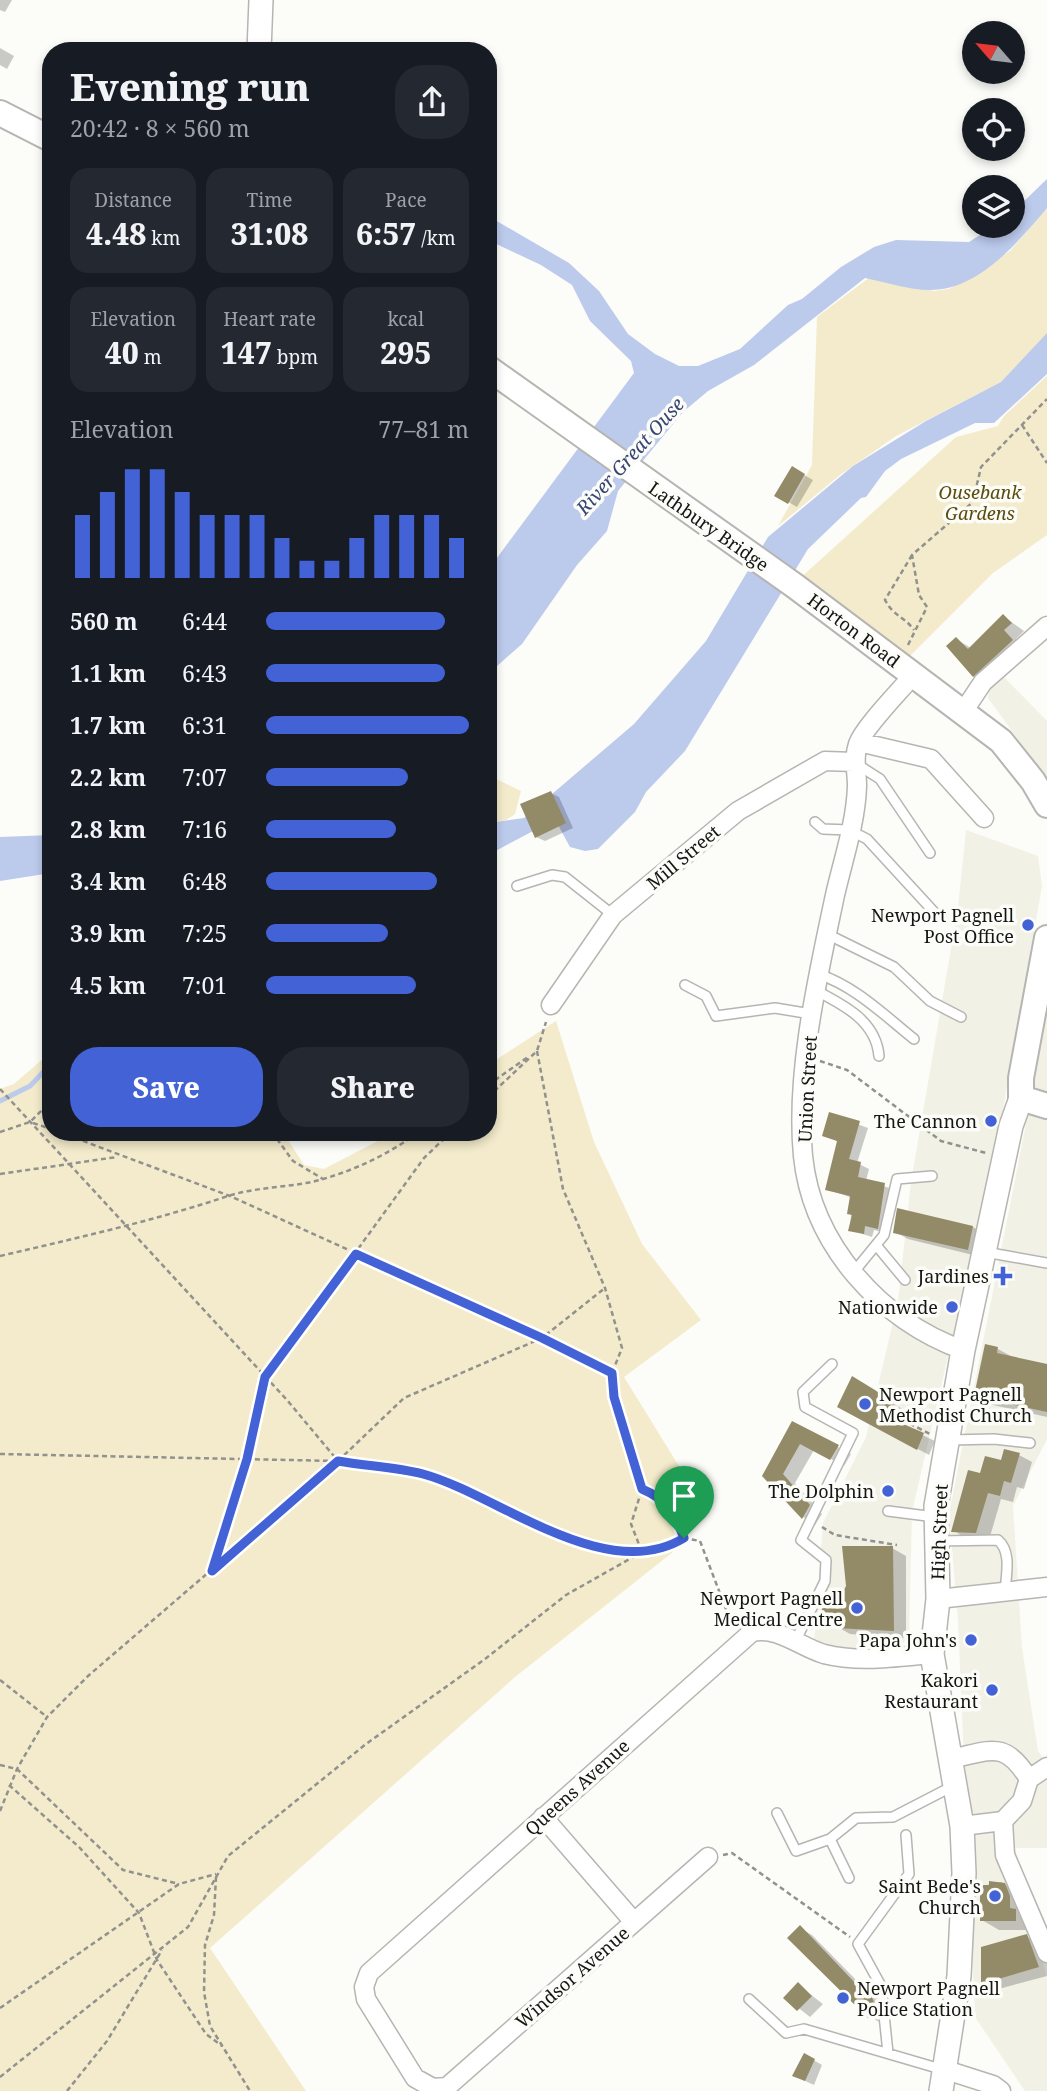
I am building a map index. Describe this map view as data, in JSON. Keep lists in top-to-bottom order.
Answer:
{
  "streets": {
    "main road": ["Lathbury Bridge", "Horton Road", "High Street"],
    "street": [
      "Mill Street",
      "Union Street",
      "Queens Avenue",
      "Windsor Avenue"
    ]
  },
  "crossings": [
    ["Lathbury Bridge", "Horton Road"],
    ["Mill Street", "Union Street"],
    ["Union Street", "High Street"],
    ["High Street", "Queens Avenue"],
    ["Queens Avenue", "Windsor Avenue"]
  ],
  "water": ["River Great Ouse"],
  "parks": ["Ousebank Gardens"],
  "places": {
    "other": [
      "Newport Pagnell Post Office",
      "The Cannon",
      "Nationwide",
      "Newport Pagnell Methodist Church",
      "The Dolphin",
      "Newport Pagnell Medical Centre",
      "Papa John's",
      "Kakori Restaurant",
      "Saint Bede's Church",
      "Newport Pagnell Police Station"
    ],
    "health": ["Jardines"]
  },
  "north": "top left",
  "page": {
    "heading": ["Evening run", "20:42 · 8 × 560 m"],
    "stats": [
      ["Distance", "4.48 km"],
      ["Time", "31:08"],
      ["Pace", "6:57 /km"],
      ["Elevation", "40 m"],
      ["Heart rate", "147 bpm"],
      ["kcal", "295"]
    ],
    "chart": ["Elevation", "77–81 m"],
    "list": [
      {
        "name": "560 m",
        "note": "6:44"
      },
      {
        "name": "1.1 km",
        "note": "6:43"
      },
      {
        "name": "1.7 km",
        "note": "6:31"
      },
      {
        "name": "2.2 km",
        "note": "7:07"
      },
      {
        "name": "2.8 km",
        "note": "7:16"
      },
      {
        "name": "3.4 km",
        "note": "6:48"
      },
      {
        "name": "3.9 km",
        "note": "7:25"
      },
      {
        "name": "4.5 km",
        "note": "7:01"
      }
    ],
    "buttons": ["Save", "Share"]
  }
}
